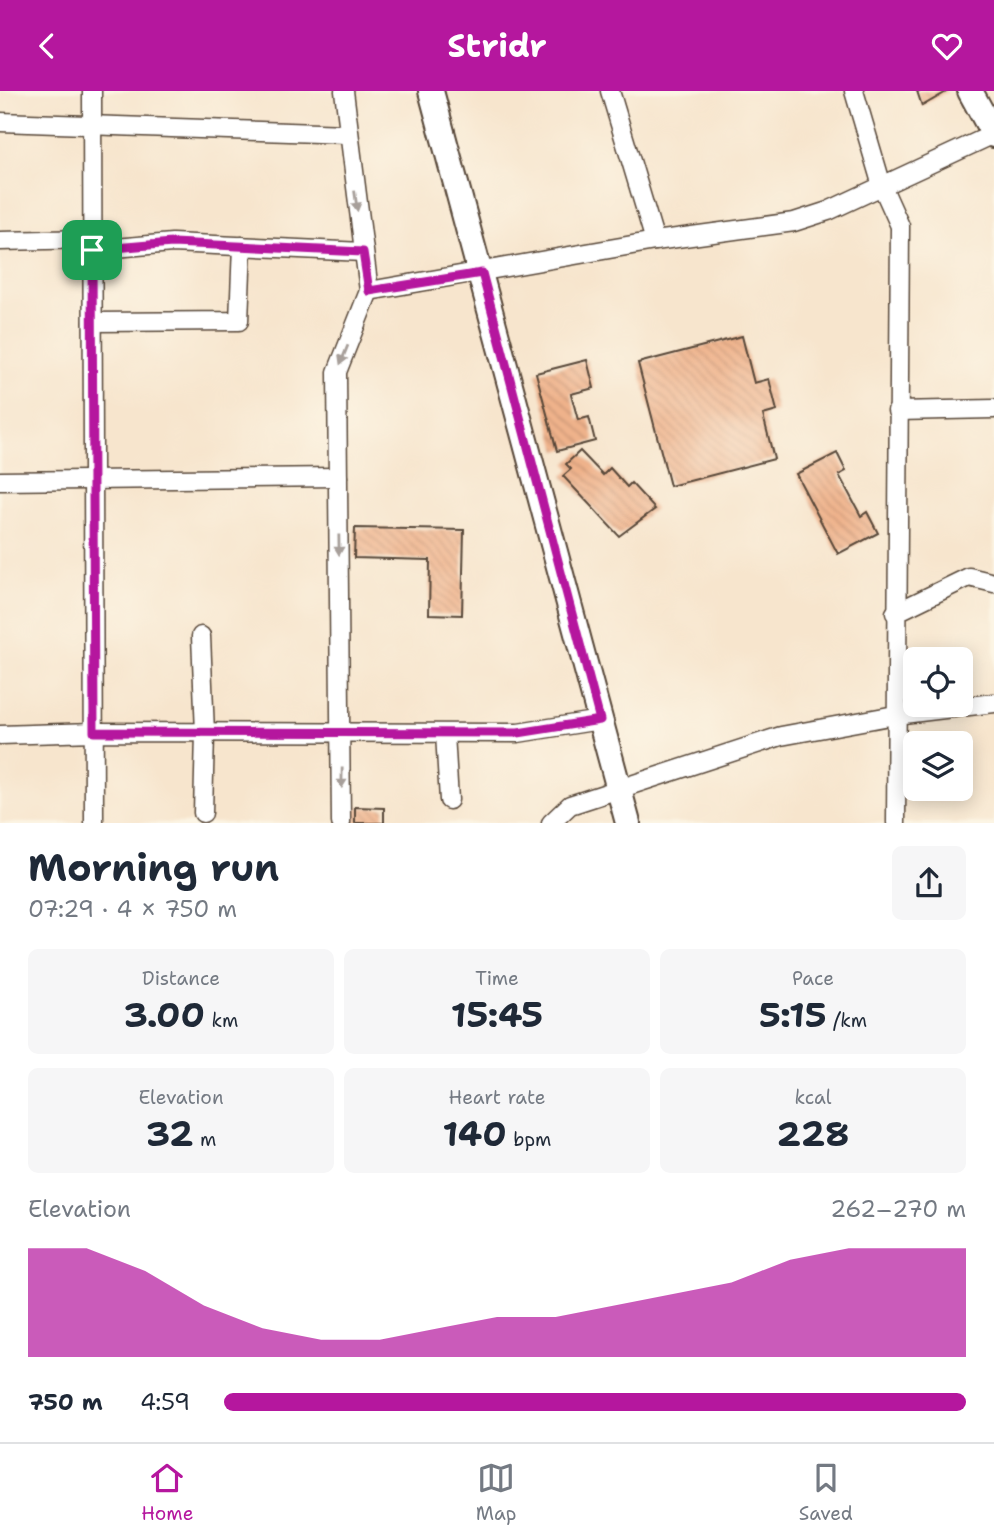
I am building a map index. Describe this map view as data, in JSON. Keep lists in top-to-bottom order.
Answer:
{
  "page": {
    "header": "Stridr",
    "heading": ["Morning run", "07:29 · 4 × 750 m"],
    "stats": [
      ["Distance", "3.00 km"],
      ["Time", "15:45"],
      ["Pace", "5:15 /km"],
      ["Elevation", "32 m"],
      ["Heart rate", "140 bpm"],
      ["kcal", "228"]
    ],
    "chart": ["Elevation", "262–270 m"],
    "list": [
      {
        "name": "750 m",
        "note": "4:59"
      }
    ],
    "tabs": ["Home", "Map", "Saved"]
  }
}
